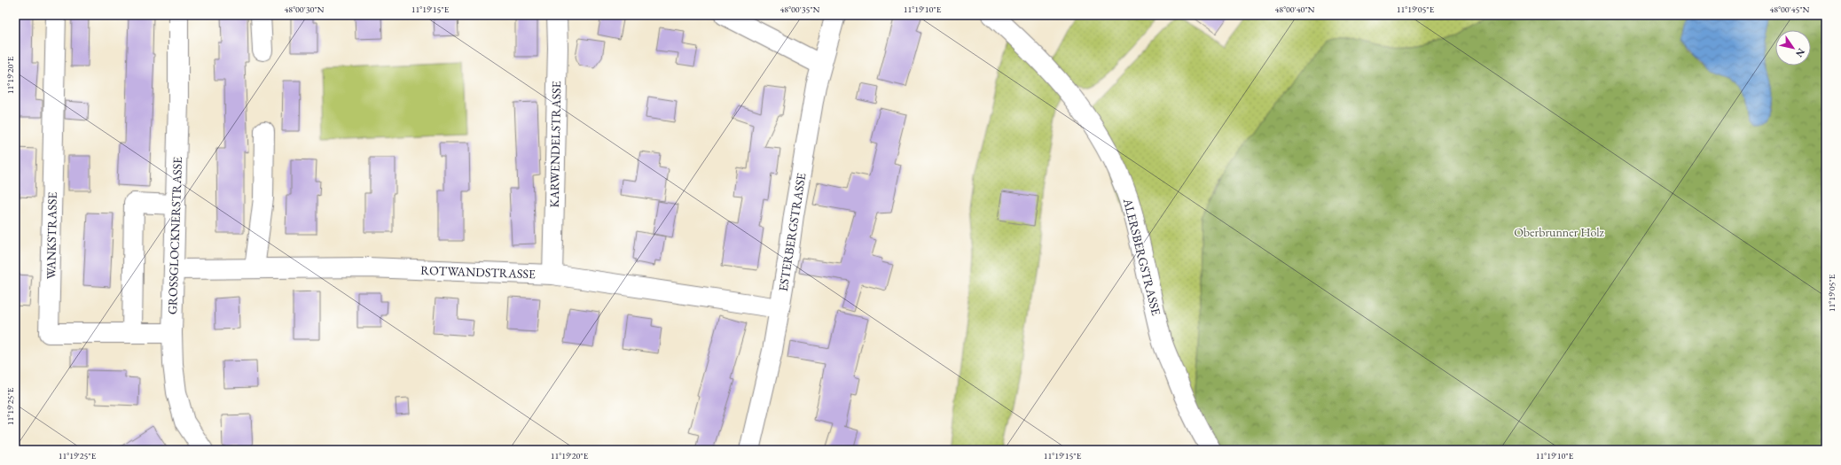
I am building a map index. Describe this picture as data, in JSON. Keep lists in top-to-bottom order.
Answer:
{
  "streets": {
    "street": [
      "KARWENDELSTRASSE",
      "ESTERBERGSTRASSE",
      "WANKSTRASSE",
      "GROSSGLOCKNERSTRASSE",
      "ALERSBERGSTRASSE",
      "ROTWANDSTRASSE"
    ]
  },
  "crossings": [
    ["KARWENDELSTRASSE", "ROTWANDSTRASSE"],
    ["ESTERBERGSTRASSE", "ROTWANDSTRASSE"],
    ["WANKSTRASSE", "GROSSGLOCKNERSTRASSE"],
    ["GROSSGLOCKNERSTRASSE", "ROTWANDSTRASSE"]
  ],
  "parks": ["Oberbrunner Holz"],
  "north": "bottom right",
  "coordinates": [
    "48°00'30\"N",
    "11°19'15\"E",
    "48°00'35\"N",
    "11°19'10\"E",
    "48°00'40\"N",
    "11°19'05\"E",
    "48°00'45\"N",
    "11°19'20\"E",
    "11°19'25\"E"
  ]
}
